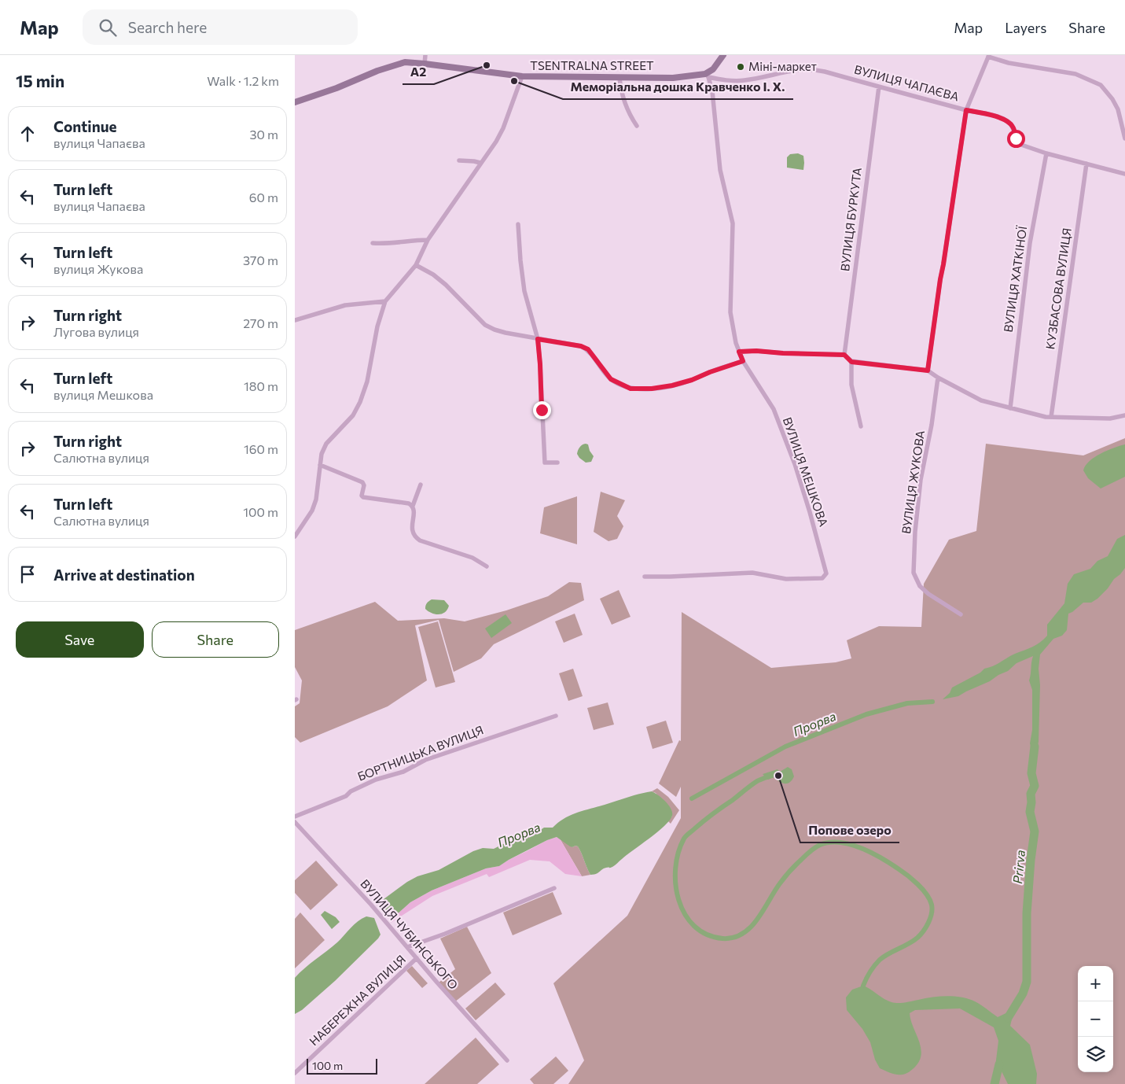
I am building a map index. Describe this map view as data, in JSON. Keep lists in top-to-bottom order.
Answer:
{
  "streets": {
    "street": [
      "TSENTRALNA STREET",
      "ВУЛИЦЯ ЧАПАЄВА",
      "ВУЛИЦЯ БУРКУТА",
      "ВУЛИЦЯ ХАТКІНОЇ",
      "КУЗБАСОВА ВУЛИЦЯ",
      "ВУЛИЦЯ МЕШКОВА",
      "ВУЛИЦЯ ЖУКОВА",
      "БОРТНИЦЬКА ВУЛИЦЯ",
      "ВУЛИЦЯ ЧУБИНСЬКОГО",
      "НАБЕРЕЖНА ВУЛИЦЯ"
    ]
  },
  "crossings": [
    ["TSENTRALNA STREET", "ВУЛИЦЯ ЧАПАЄВА"],
    ["TSENTRALNA STREET", "ВУЛИЦЯ МЕШКОВА"],
    ["ВУЛИЦЯ ЧАПАЄВА", "ВУЛИЦЯ БУРКУТА"],
    ["ВУЛИЦЯ ЧАПАЄВА", "ВУЛИЦЯ ХАТКІНОЇ"],
    ["ВУЛИЦЯ ЧАПАЄВА", "КУЗБАСОВА ВУЛИЦЯ"],
    ["ВУЛИЦЯ ЧАПАЄВА", "ВУЛИЦЯ МЕШКОВА"],
    ["ВУЛИЦЯ ЧУБИНСЬКОГО", "НАБЕРЕЖНА ВУЛИЦЯ"]
  ],
  "water": ["Прорва", "Prirva"],
  "places": [
    "A2",
    "Міні-маркет",
    "Меморіальна дошка Кравченко І. Х.",
    "Попове озеро"
  ],
  "scale_bar": "100 m",
  "page": {
    "header": "Map",
    "search": "Search here",
    "nav": ["Map", "Layers", "Share"],
    "heading": ["15 min", "Walk · 1.2 km"],
    "list": [
      ["Continue", "вулиця Чапаєва", "30 m"],
      ["Turn left", "вулиця Чапаєва", "60 m"],
      ["Turn left", "вулиця Жукова", "370 m"],
      ["Turn right", "Лугова вулиця", "270 m"],
      ["Turn left", "вулиця Мешкова", "180 m"],
      ["Turn right", "Салютна вулиця", "160 m"],
      ["Turn left", "Салютна вулиця", "100 m"],
      "Arrive at destination"
    ],
    "buttons": ["Save", "Share"],
    "map_buttons": ["+", "−"],
    "scale": "100 m"
  }
}
